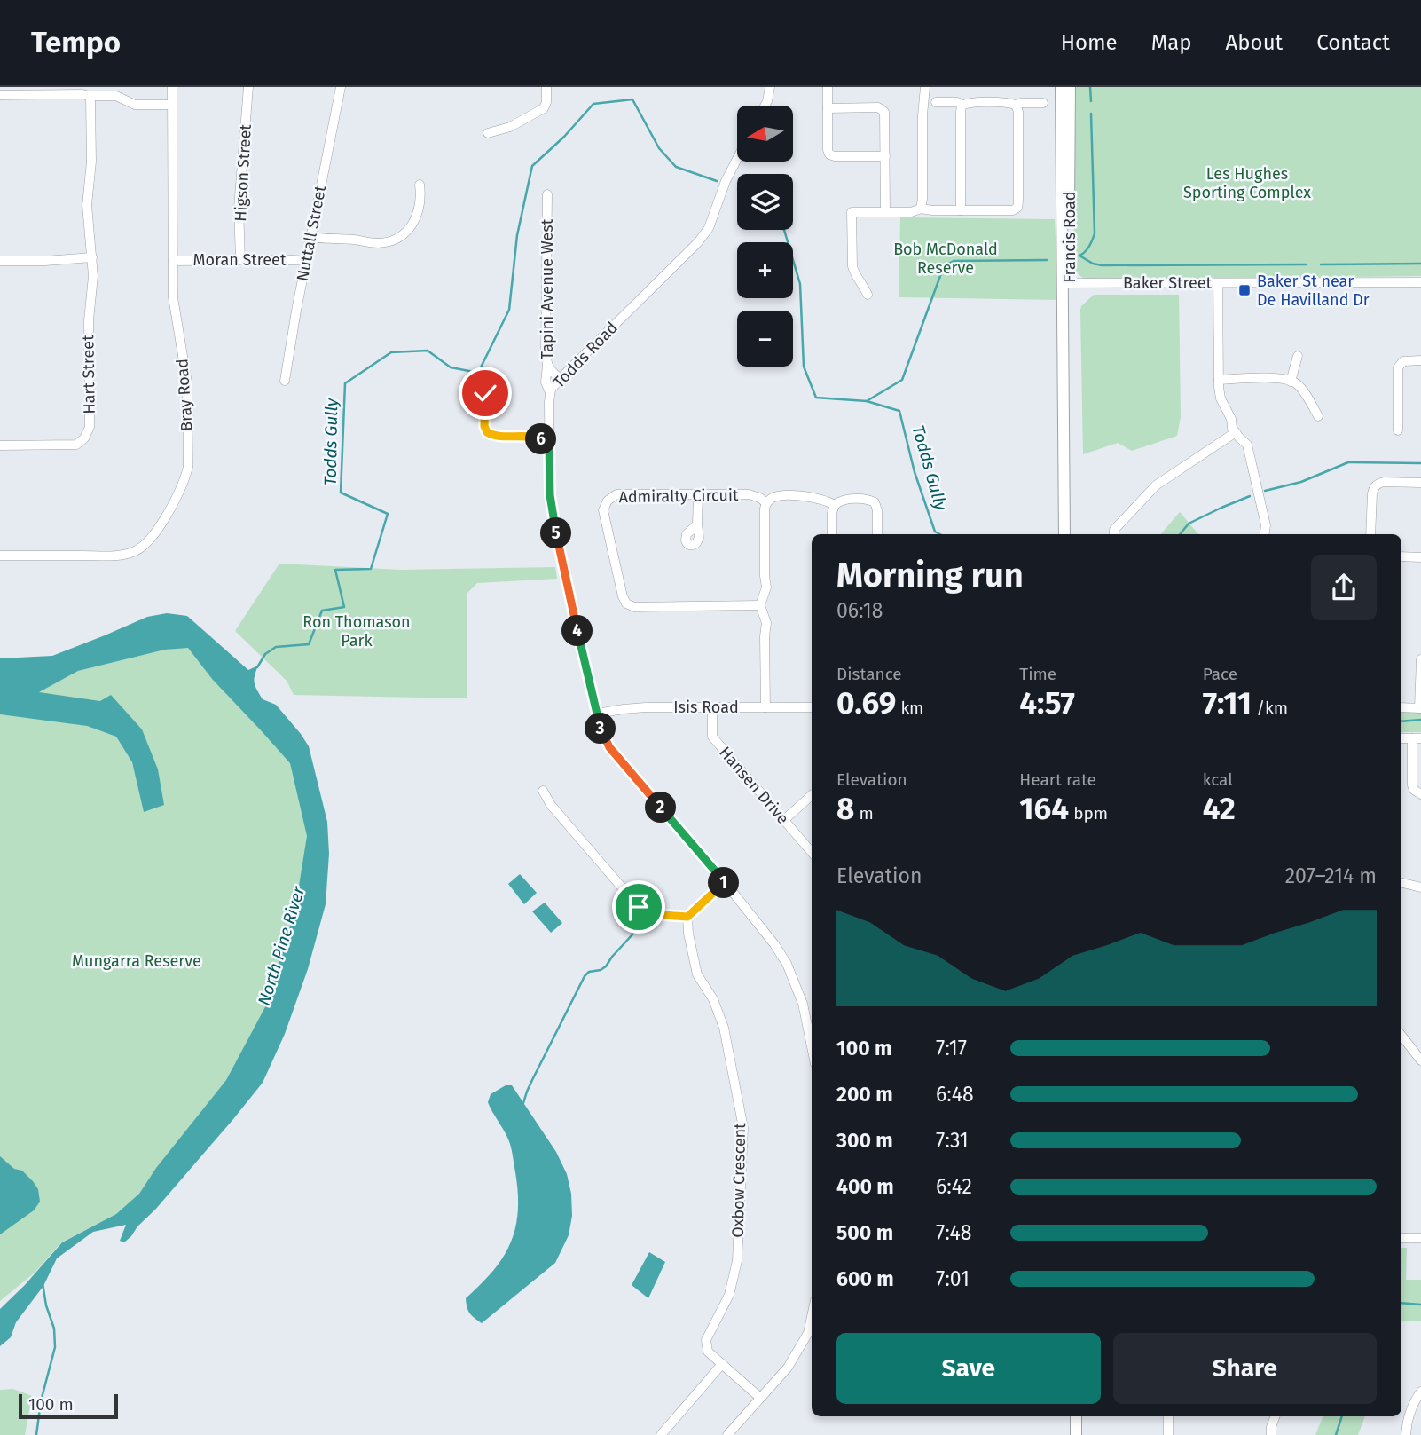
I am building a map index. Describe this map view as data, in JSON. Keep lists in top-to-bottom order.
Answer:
{
  "streets": {
    "main road": ["Francis Road"],
    "street": [
      "Higson Street",
      "Nuttall Street",
      "Moran Street",
      "Baker Street",
      "Tapini Avenue West",
      "Todds Road",
      "Hart Street",
      "Bray Road",
      "Admiralty Circuit",
      "Isis Road",
      "Hansen Drive",
      "Oxbow Crescent"
    ]
  },
  "crossings": [
    ["Higson Street", "Moran Street"],
    ["Nuttall Street", "Moran Street"],
    ["Francis Road", "Baker Street"],
    ["Moran Street", "Bray Road"],
    ["Tapini Avenue West", "Todds Road"],
    ["Todds Road", "Isis Road"],
    ["Isis Road", "Hansen Drive"]
  ],
  "water": ["Todds Gully", "North Pine River"],
  "parks": [
    "Les Hughes Sporting Complex",
    "Bob McDonald Reserve",
    "Ron Thomason Park",
    "Mungarra Reserve"
  ],
  "places": {
    "transit": ["Baker St near De Havilland Dr"]
  },
  "scale_bar": "100 m",
  "north": "left",
  "page": {
    "header": "Tempo",
    "nav": [
      "Home",
      "Map",
      "About",
      "Contact"
    ],
    "map_buttons": ["+", "−"],
    "pins": [
      "6",
      "5",
      "4",
      "3",
      "2",
      "1"
    ],
    "heading": ["Morning run", "06:18"],
    "stats": [
      ["Distance", "0.69 km"],
      ["Time", "4:57"],
      ["Pace", "7:11 /km"],
      ["Elevation", "8 m"],
      ["Heart rate", "164 bpm"],
      ["kcal", "42"]
    ],
    "chart": ["Elevation", "207–214 m"],
    "list": [
      {
        "name": "100 m",
        "note": "7:17"
      },
      {
        "name": "200 m",
        "note": "6:48"
      },
      {
        "name": "300 m",
        "note": "7:31"
      },
      {
        "name": "400 m",
        "note": "6:42"
      },
      {
        "name": "500 m",
        "note": "7:48"
      },
      {
        "name": "600 m",
        "note": "7:01"
      }
    ],
    "buttons": ["Save", "Share"],
    "scale": "100 m"
  }
}
